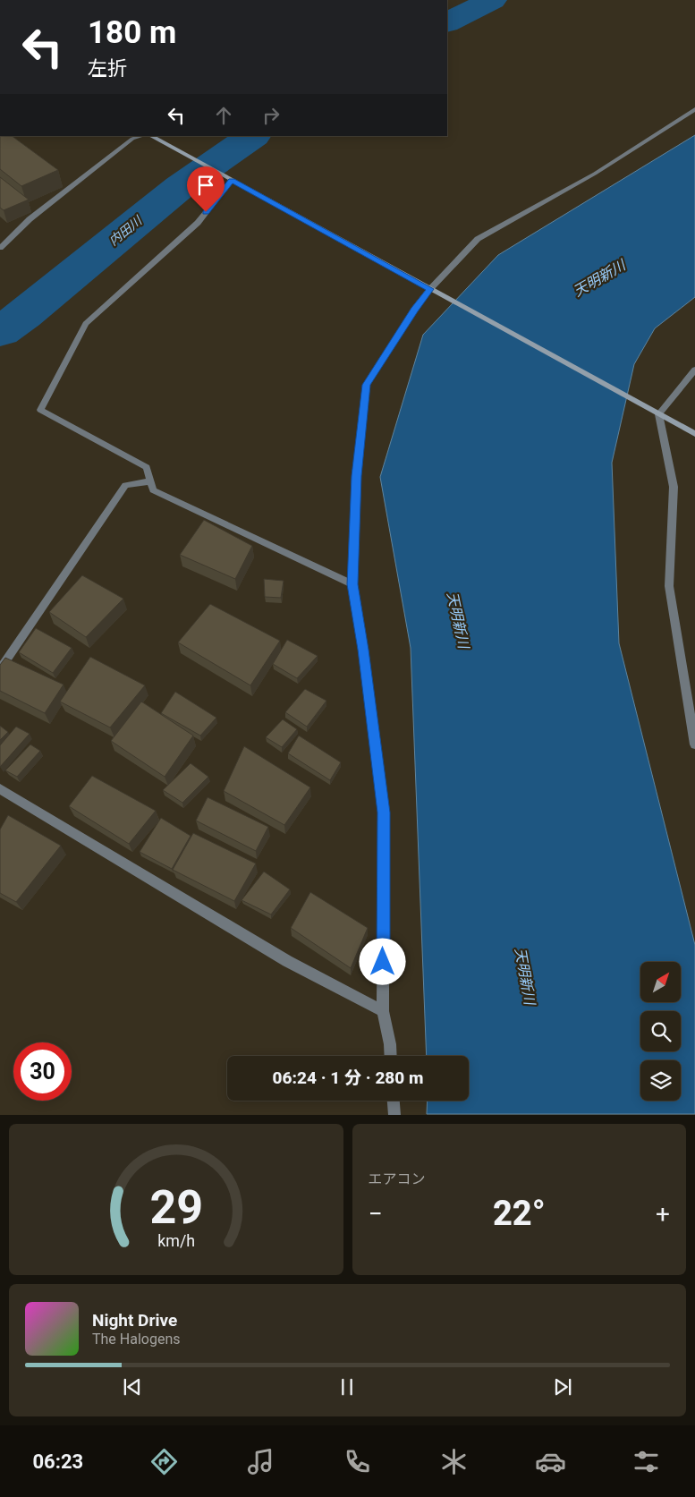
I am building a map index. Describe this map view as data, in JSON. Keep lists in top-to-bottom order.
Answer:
{
  "water": ["内田川", "天明新川"],
  "north": "top right",
  "page": {
    "turn": ["180 m", "左折"],
    "limit": "30",
    "trip": "06:24 · 1 分 · 280 m",
    "tile": "エアコン",
    "heat": ["−", "22°", "+"],
    "song": ["Night Drive", "The Halogens"],
    "tabs": "06:23",
    "gauge": ["29", "km/h"]
  }
}
